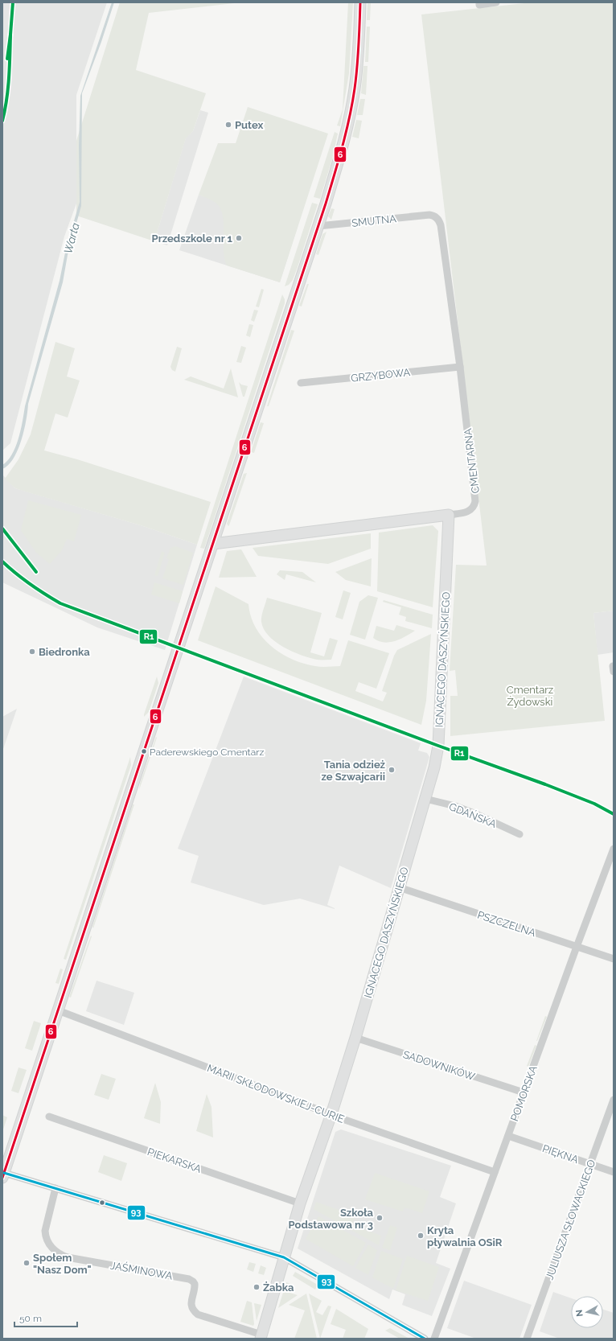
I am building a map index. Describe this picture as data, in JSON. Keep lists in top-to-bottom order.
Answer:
{
  "streets": {
    "main road": ["CMENTARNA", "IGNACEGO DASZYŃSKIEGO"],
    "street": [
      "SMUTNA",
      "GRZYBOWA",
      "GDAŃSKA",
      "PSZCZELNA",
      "SADOWNIKÓW",
      "MARII SKŁODOWSKIEJ-CURIE",
      "POMORSKA",
      "PIĘKNA",
      "PIEKARSKA",
      "JULIUSZA SŁOWACKIEGO",
      "JAŚMINOWA"
    ]
  },
  "crossings": [
    ["SMUTNA", "CMENTARNA"],
    ["GRZYBOWA", "CMENTARNA"],
    ["CMENTARNA", "IGNACEGO DASZYŃSKIEGO"],
    ["IGNACEGO DASZYŃSKIEGO", "GDAŃSKA"],
    ["IGNACEGO DASZYŃSKIEGO", "PSZCZELNA"],
    ["IGNACEGO DASZYŃSKIEGO", "SADOWNIKÓW"],
    ["IGNACEGO DASZYŃSKIEGO", "MARII SKŁODOWSKIEJ-CURIE"],
    ["IGNACEGO DASZYŃSKIEGO", "PIEKARSKA"],
    ["IGNACEGO DASZYŃSKIEGO", "JAŚMINOWA"],
    ["PSZCZELNA", "POMORSKA"],
    ["SADOWNIKÓW", "POMORSKA"],
    ["MARII SKŁODOWSKIEJ-CURIE", "POMORSKA"],
    ["POMORSKA", "PIĘKNA"],
    ["PIĘKNA", "JULIUSZA SŁOWACKIEGO"]
  ],
  "water": ["Warta"],
  "parks": ["Cmentarz Żydowski"],
  "places": [
    "Putex",
    "Przedszkole nr 1",
    "Biedronka",
    "Paderewskiego Cmentarz",
    "Tania odzież ze Szwajcarii",
    "Szkoła Podstawowa nr 3",
    "Kryta pływalnia OSiR",
    "Społem \"Nasz Dom\"",
    "Żabka"
  ],
  "lines": ["transit line R1", "transit line 6", "transit line 93"],
  "scale_bar": "50 m",
  "north": "left"
}
